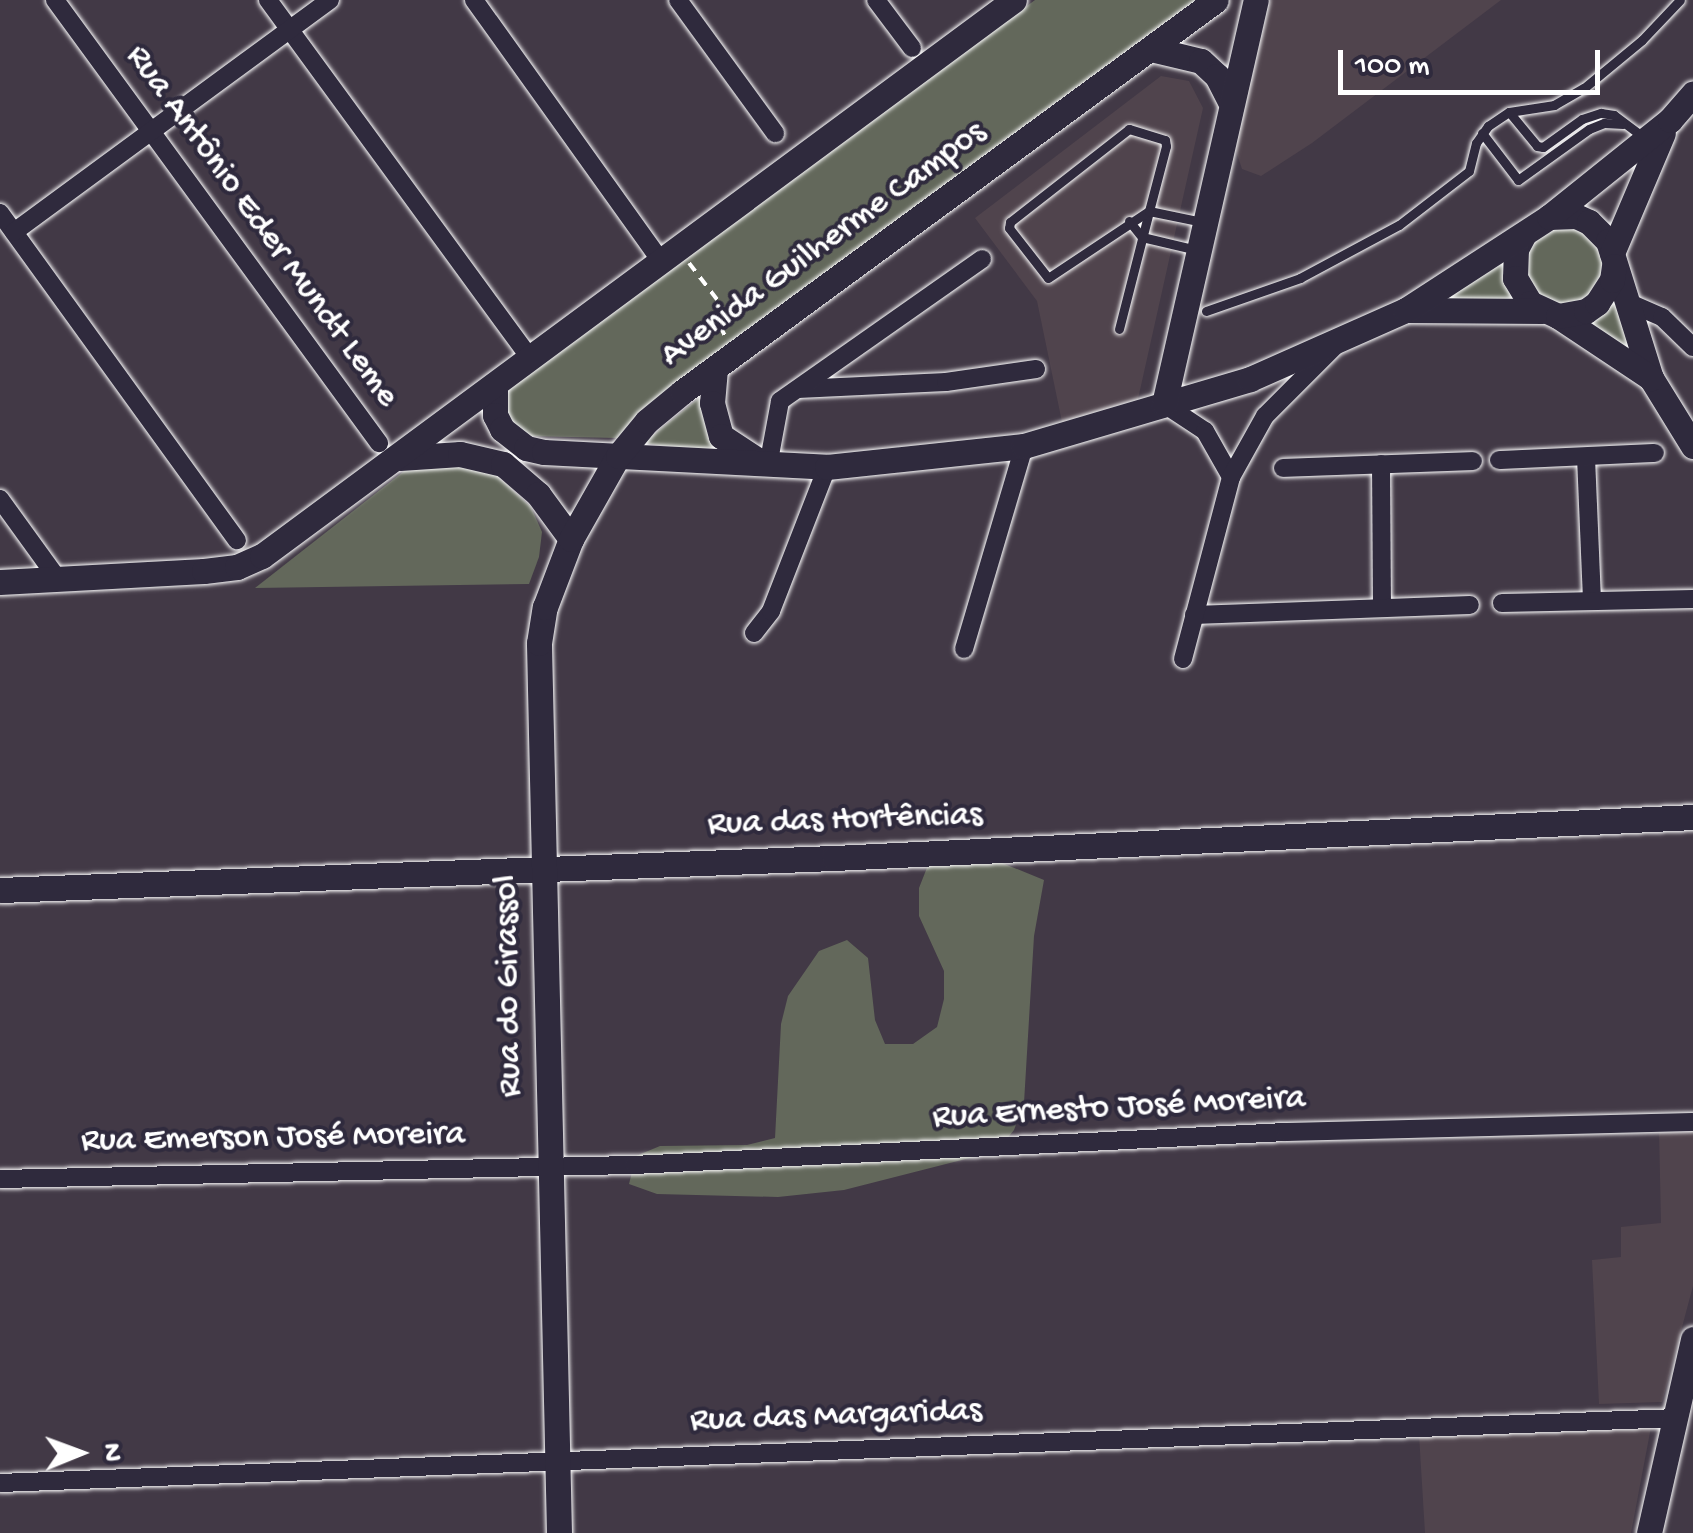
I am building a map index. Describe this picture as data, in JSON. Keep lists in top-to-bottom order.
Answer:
{
  "streets": {
    "main road": ["Avenida Guilherme Campos", "Rua das Hortências", "Rua do Girassol"],
    "street": [
      "Rua Antônio Eder Mundt Leme",
      "Rua Ernesto José Moreira",
      "Rua Emerson José Moreira",
      "Rua das Margaridas"
    ]
  },
  "crossings": [
    ["Avenida Guilherme Campos", "Rua do Girassol"],
    ["Rua das Hortências", "Rua do Girassol"],
    ["Rua do Girassol", "Rua Ernesto José Moreira"],
    ["Rua do Girassol", "Rua Emerson José Moreira"],
    ["Rua do Girassol", "Rua das Margaridas"],
    ["Rua Ernesto José Moreira", "Rua Emerson José Moreira"]
  ],
  "scale_bar": "100 m",
  "north": "right"
}
